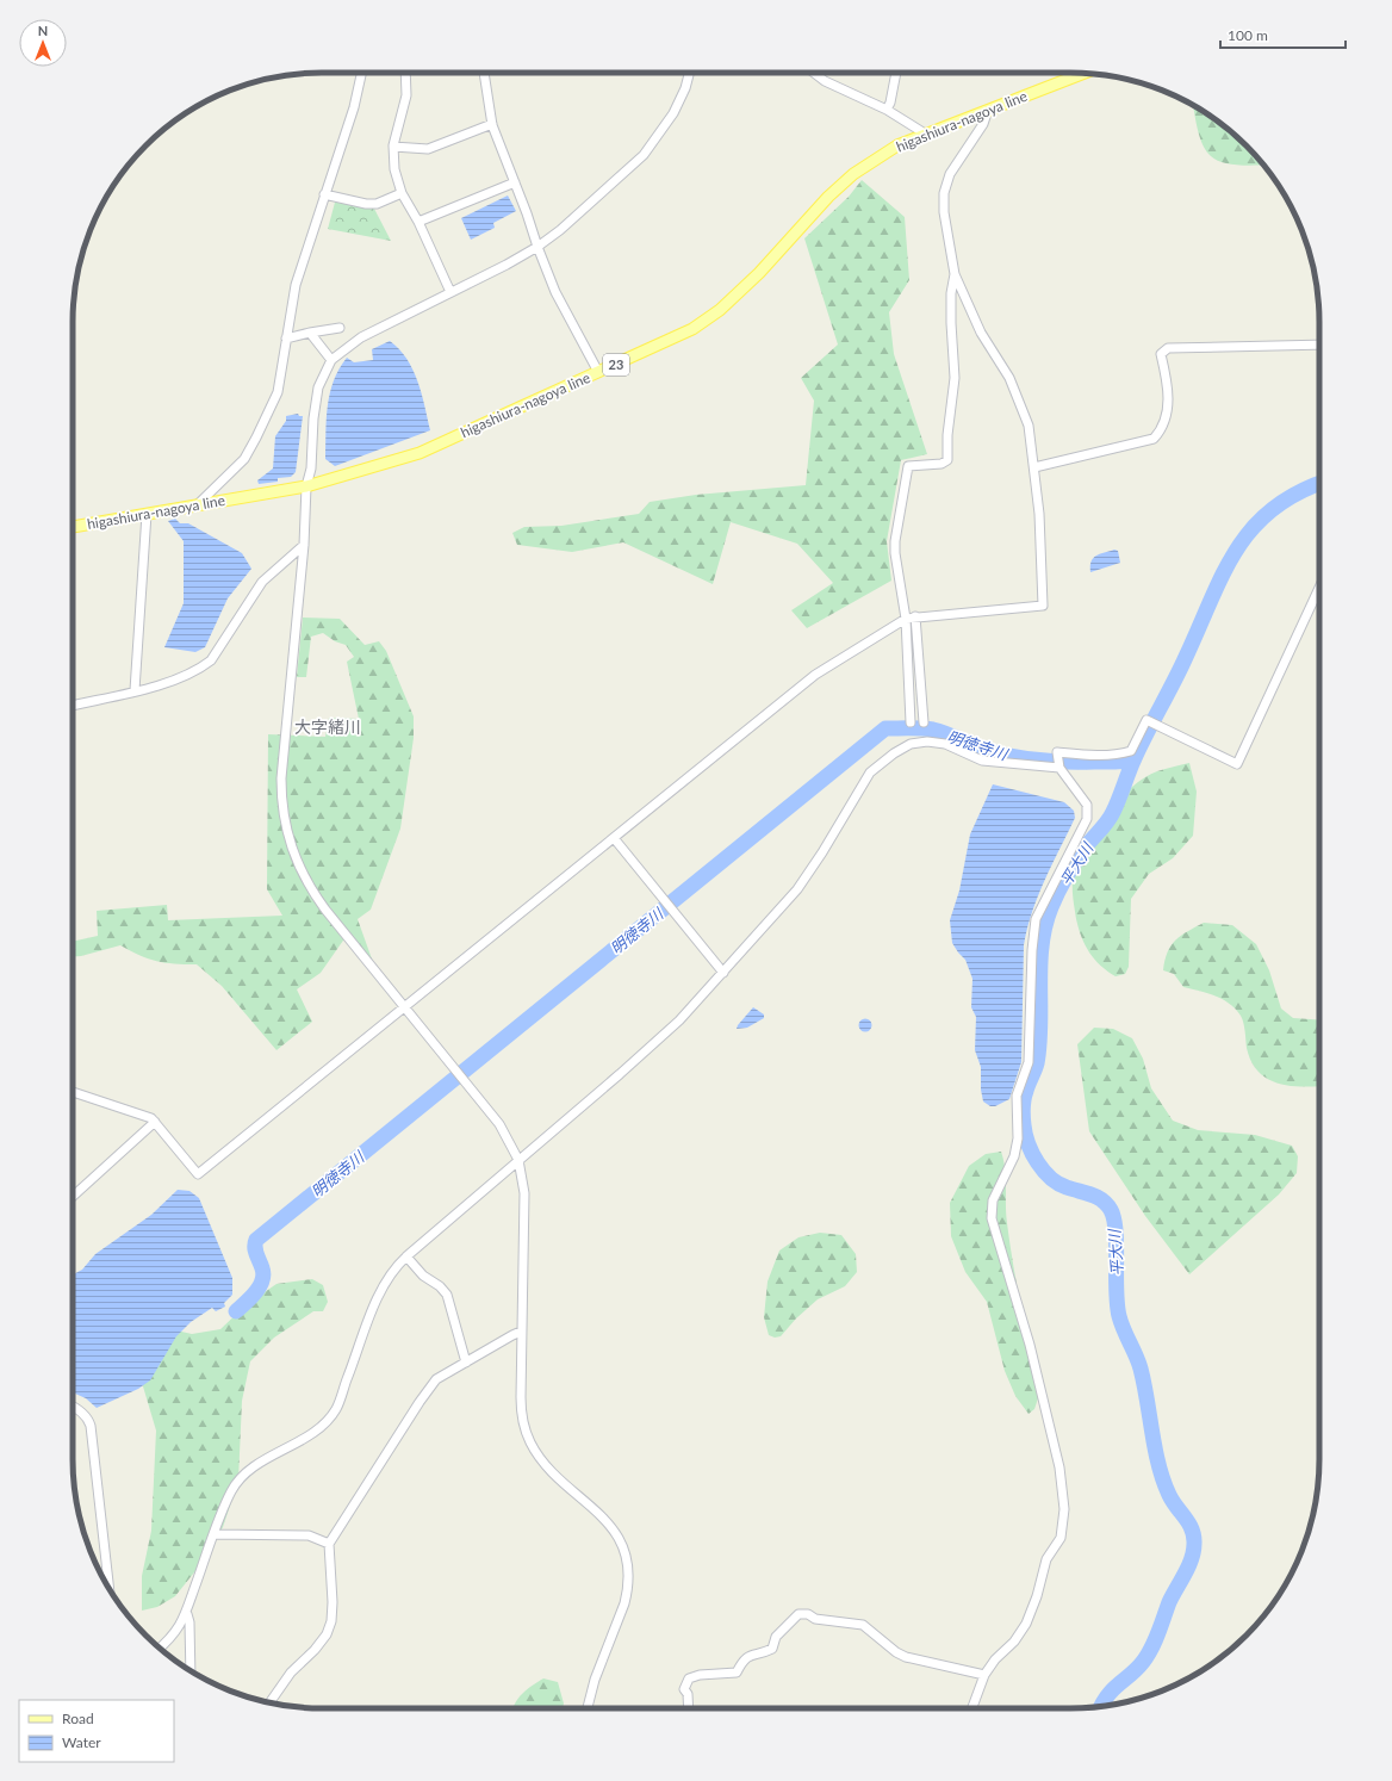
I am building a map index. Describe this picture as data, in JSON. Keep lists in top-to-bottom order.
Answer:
{
  "streets": {
    "main road": ["higashiura-nagoya line", "23"]
  },
  "districts": ["大字緒川"],
  "water": ["明徳寺川", "平大川"],
  "legend": ["Road", "Water"],
  "scale_bar": "100 m",
  "north": "top"
}
